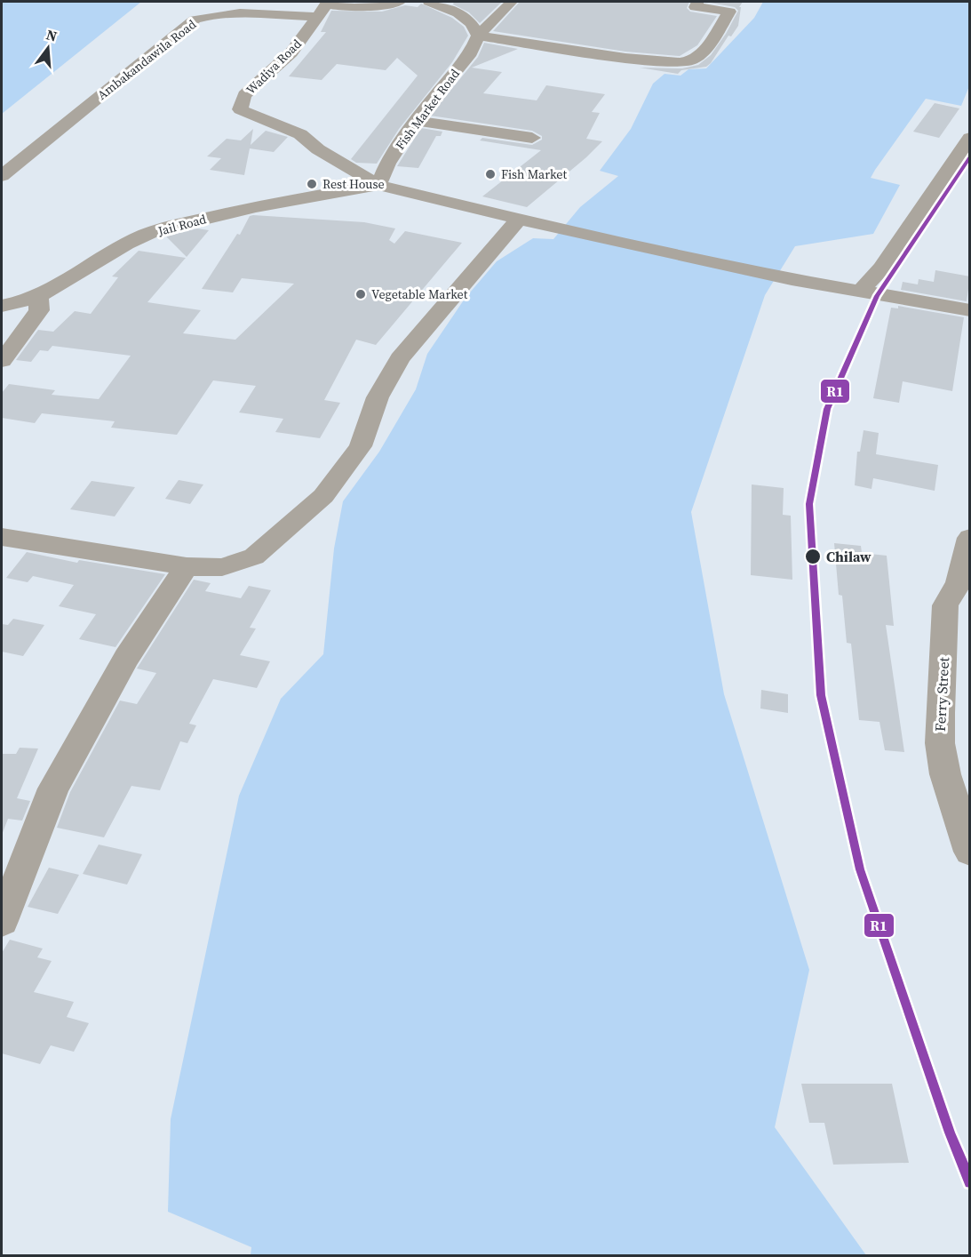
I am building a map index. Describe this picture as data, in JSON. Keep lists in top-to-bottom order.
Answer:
{
  "streets": {
    "street": [
      "Ambakandawila Road",
      "Wadiya Road",
      "Fish Market Road",
      "Jail Road",
      "Ferry Street"
    ]
  },
  "crossings": [
    ["Ambakandawila Road", "Wadiya Road"],
    ["Wadiya Road", "Fish Market Road"],
    ["Wadiya Road", "Jail Road"],
    ["Fish Market Road", "Jail Road"]
  ],
  "places": [
    "Fish Market",
    "Rest House",
    "Vegetable Market",
    "Chilaw"
  ],
  "lines": ["transit line R1"],
  "north": "top"
}
